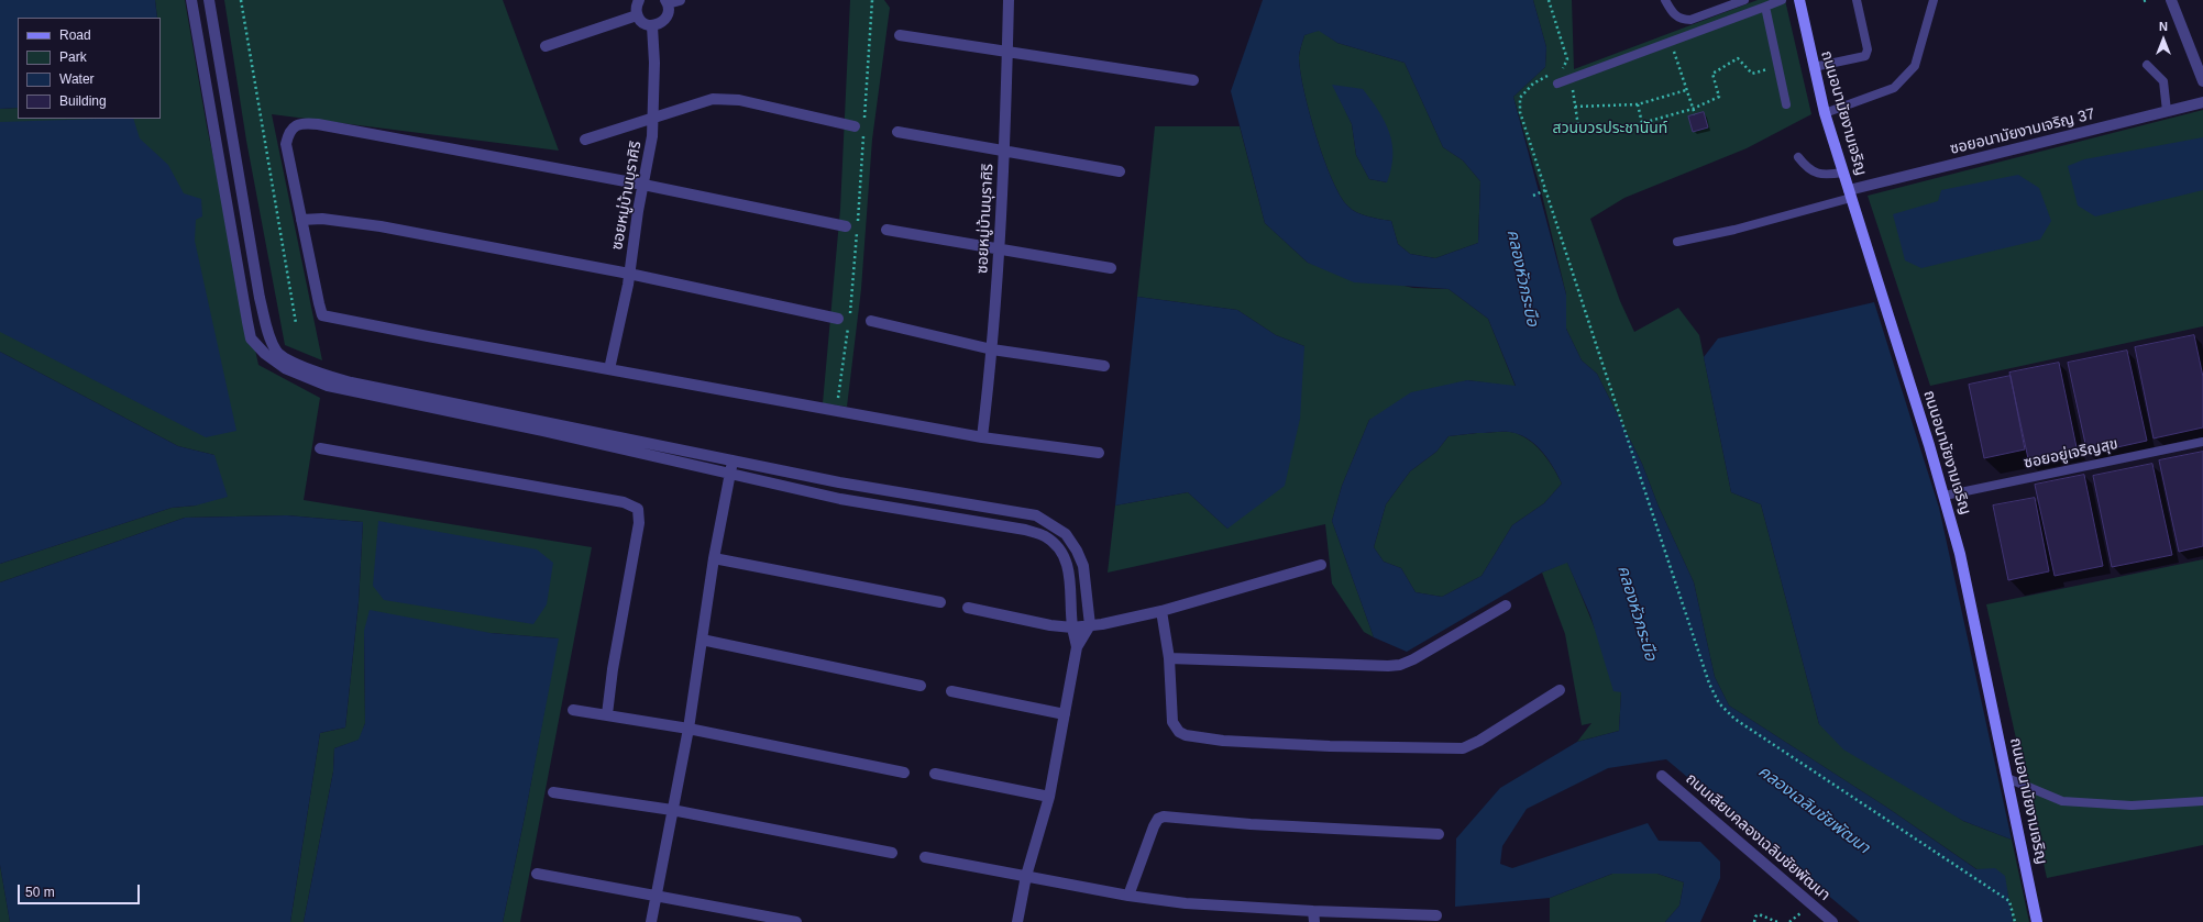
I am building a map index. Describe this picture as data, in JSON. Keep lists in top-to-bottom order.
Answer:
{
  "streets": {
    "street": [
      "ถนนอนามัยงามเจริญ",
      "ซอยอนามัยงามเจริญ 37",
      "ซอยหมู่บ้านบุราศิริ",
      "ถนนเลียบคลองเฉลิมชัยพัฒนา"
    ],
    "lane": ["ซอยอยู่เจริญสุข"]
  },
  "crossings": [
    ["ถนนอนามัยงามเจริญ", "ซอยอนามัยงามเจริญ 37"],
    ["ถนนอนามัยงามเจริญ", "ซอยอยู่เจริญสุข"]
  ],
  "water": ["คลองหัวกระบือ", "คลองเฉลิมชัยพัฒนา"],
  "parks": ["สวนบวรประชานันท์"],
  "legend": [
    "Road",
    "Park",
    "Water",
    "Building"
  ],
  "scale_bar": "50 m",
  "north": "top"
}
